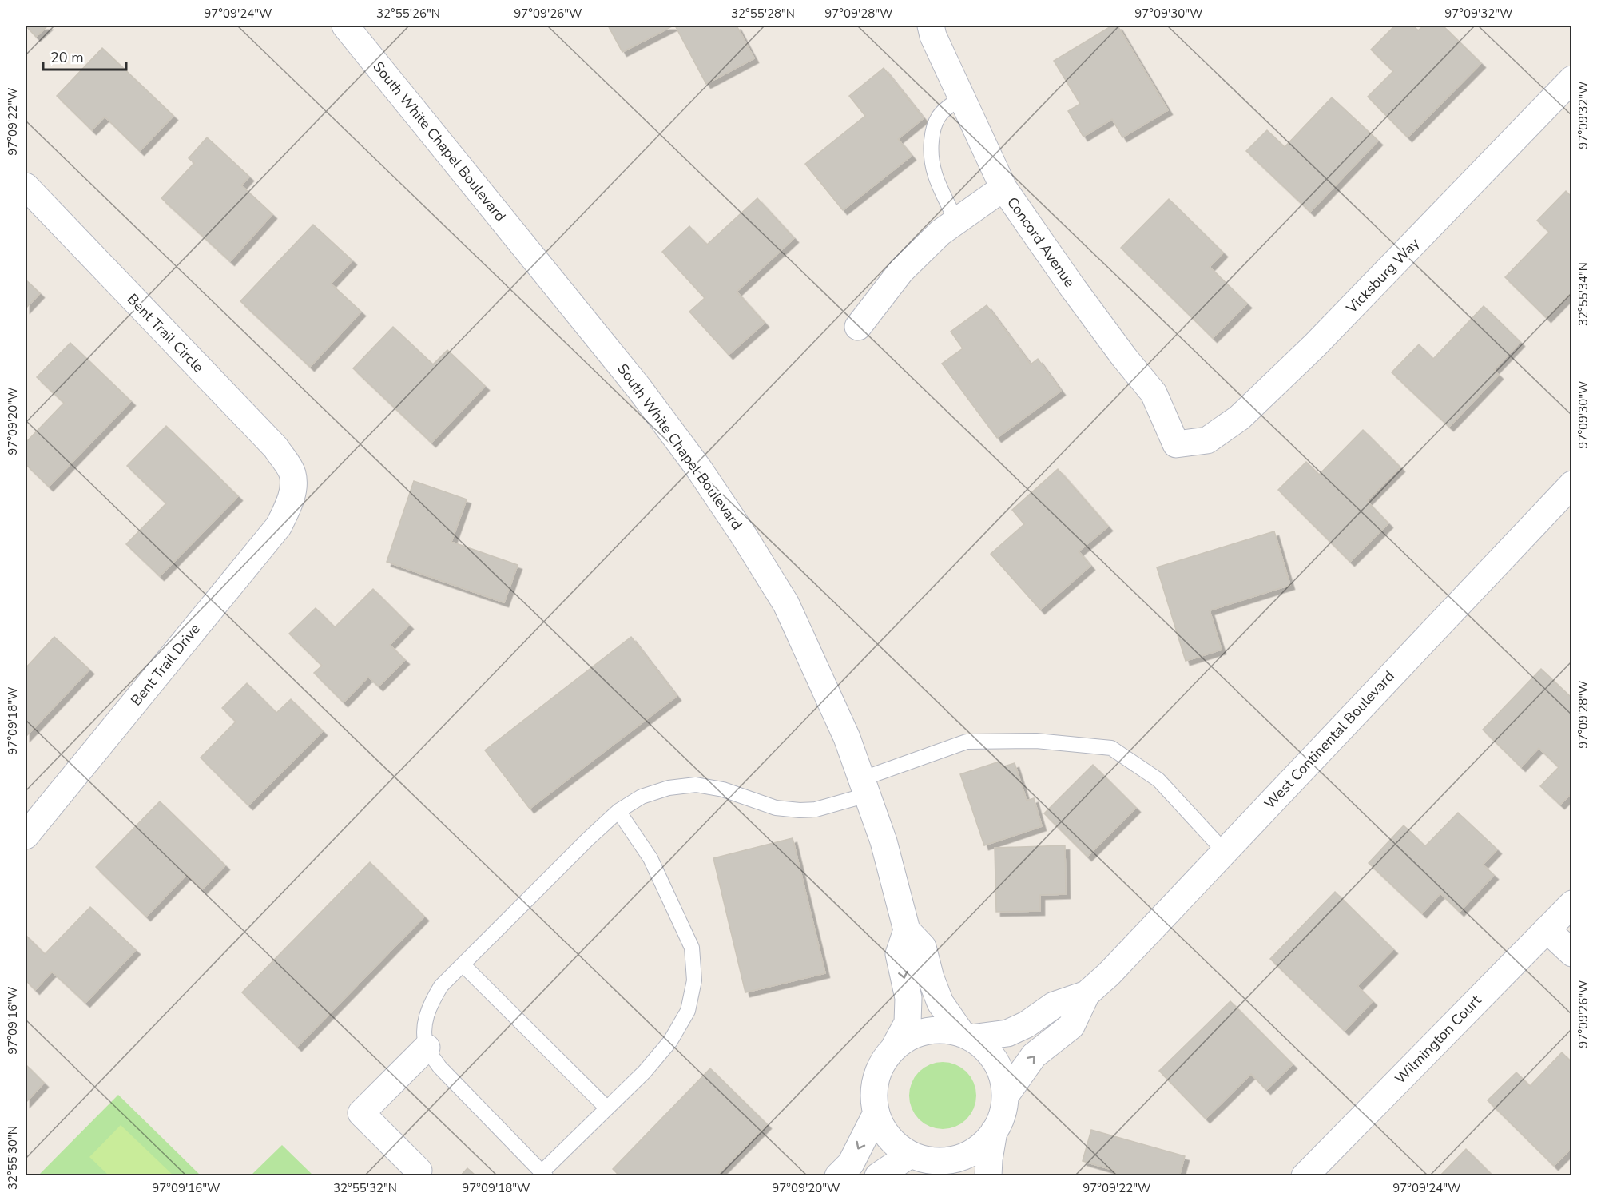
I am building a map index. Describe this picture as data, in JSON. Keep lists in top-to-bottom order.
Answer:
{
  "streets": {
    "main road": [
      "South White Chapel Boulevard",
      "Concord Avenue",
      "Vicksburg Way",
      "Bent Trail Circle",
      "Bent Trail Drive",
      "West Continental Boulevard",
      "Wilmington Court"
    ]
  },
  "crossings": [
    ["South White Chapel Boulevard", "West Continental Boulevard"],
    ["Concord Avenue", "Vicksburg Way"],
    ["Bent Trail Circle", "Bent Trail Drive"]
  ],
  "scale_bar": "20 m",
  "coordinates": [
    "97°09'24\"W",
    "32°55'26\"N",
    "97°09'26\"W",
    "32°55'28\"N",
    "97°09'28\"W",
    "97°09'30\"W",
    "97°09'32\"W",
    "97°09'22\"W",
    "32°55'34\"N",
    "97°09'20\"W",
    "97°09'18\"W",
    "97°09'16\"W",
    "32°55'30\"N",
    "32°55'32\"N"
  ]
}
